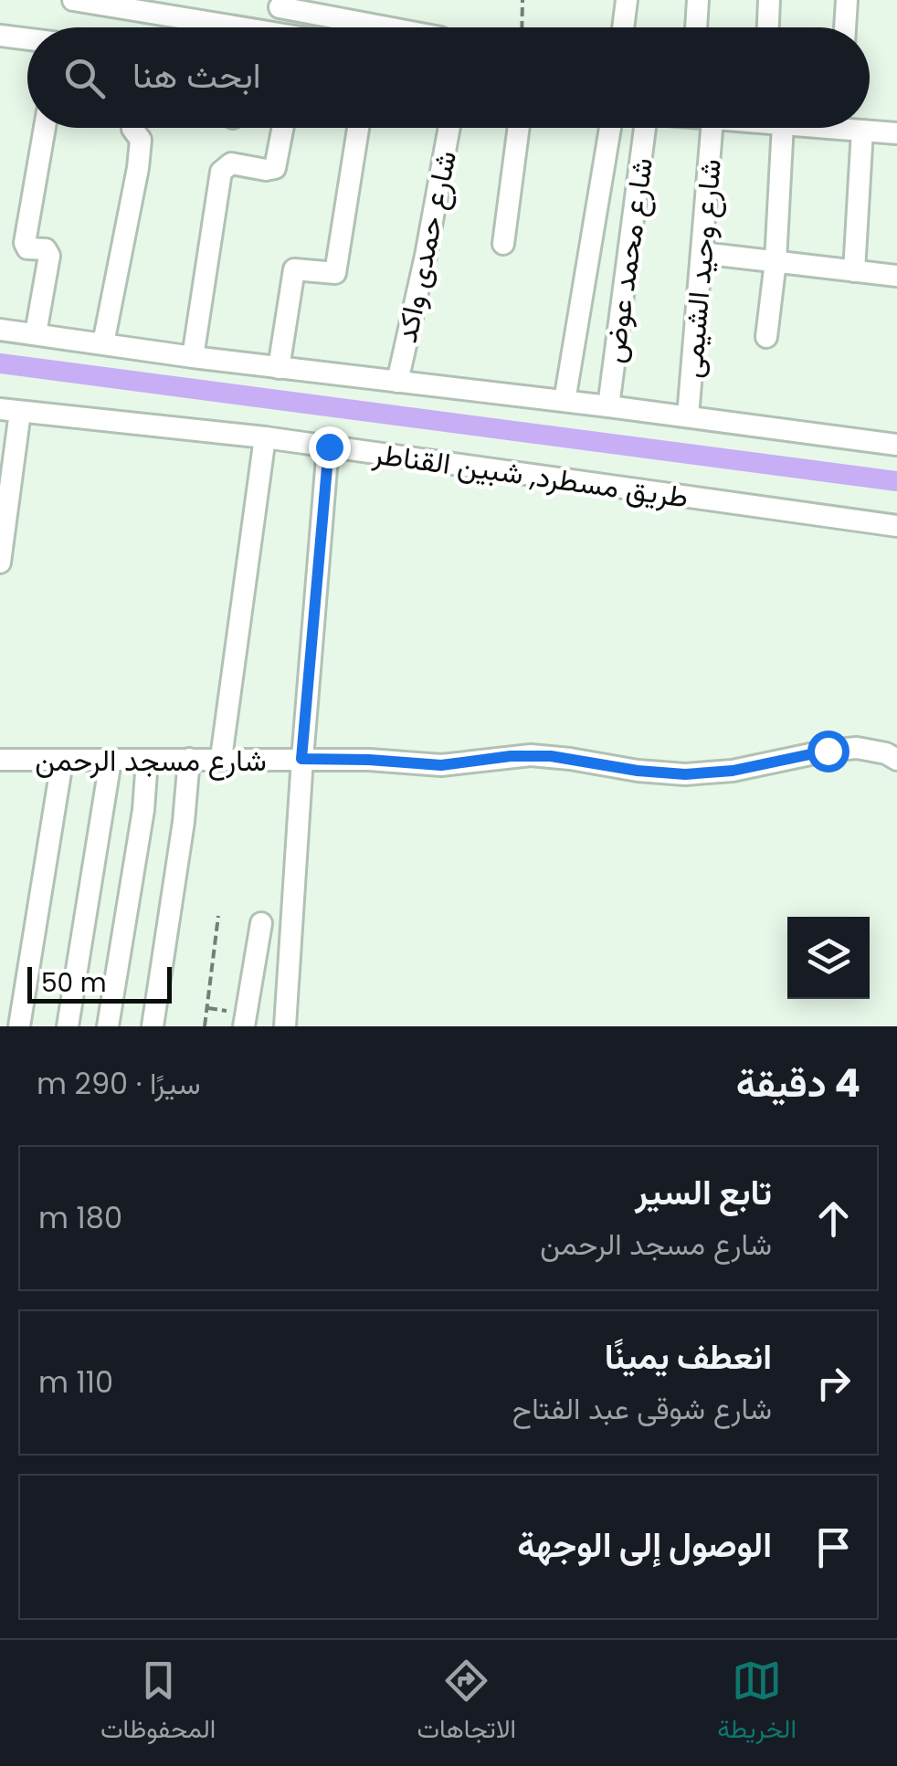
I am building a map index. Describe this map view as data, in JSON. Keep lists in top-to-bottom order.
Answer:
{
  "streets": {
    "street": [
      "شارع حمدى واكد",
      "شارع محمد عوض",
      "شارع وحيد الشيمى",
      "طريق مسطرد, شبين القناطر",
      "شارع مسجد الرحمن"
    ]
  },
  "scale_bar": "50 m",
  "page": {
    "search": "ابحث هنا",
    "scale": "50 m",
    "heading": ["4 دقيقة", "سيرًا · 290 m"],
    "list": [
      ["تابع السير", "شارع مسجد الرحمن", "180 m"],
      ["انعطف يمينًا", "شارع شوقى عبد الفتاح", "110 m"],
      "الوصول إلى الوجهة"
    ],
    "nav": ["الخريطة", "الاتجاهات", "المحفوظات"]
  }
}
